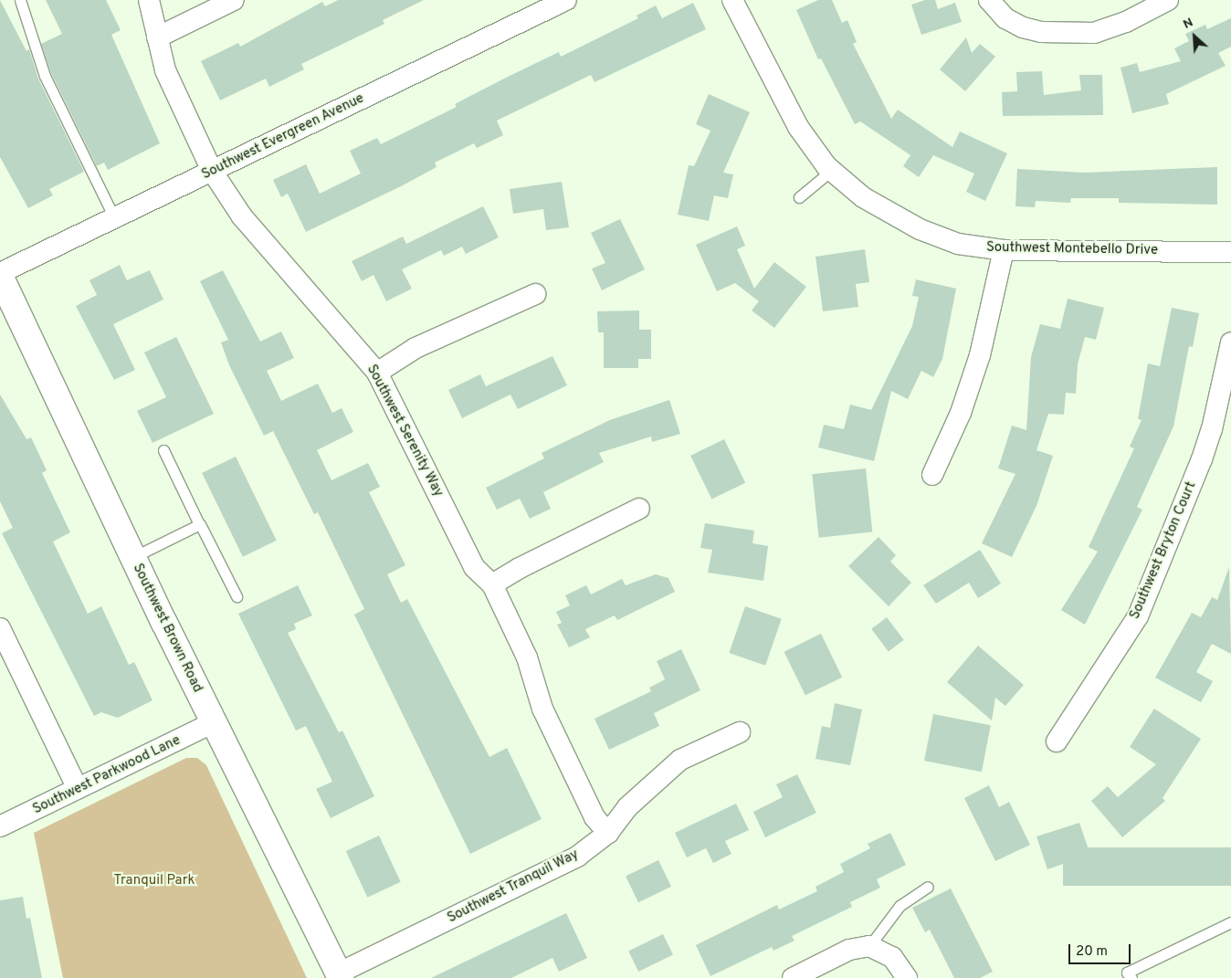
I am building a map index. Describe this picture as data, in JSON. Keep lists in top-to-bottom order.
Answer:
{
  "streets": {
    "street": [
      "Southwest Evergreen Avenue",
      "Southwest Montebello Drive",
      "Southwest Serenity Way",
      "Southwest Bryton Court",
      "Southwest Brown Road",
      "Southwest Parkwood Lane",
      "Southwest Tranquil Way"
    ]
  },
  "crossings": [
    ["Southwest Evergreen Avenue", "Southwest Serenity Way"],
    ["Southwest Evergreen Avenue", "Southwest Brown Road"],
    ["Southwest Serenity Way", "Southwest Tranquil Way"],
    ["Southwest Brown Road", "Southwest Parkwood Lane"],
    ["Southwest Brown Road", "Southwest Tranquil Way"]
  ],
  "parks": ["Tranquil Park"],
  "scale_bar": "20 m",
  "north": "top left"
}
